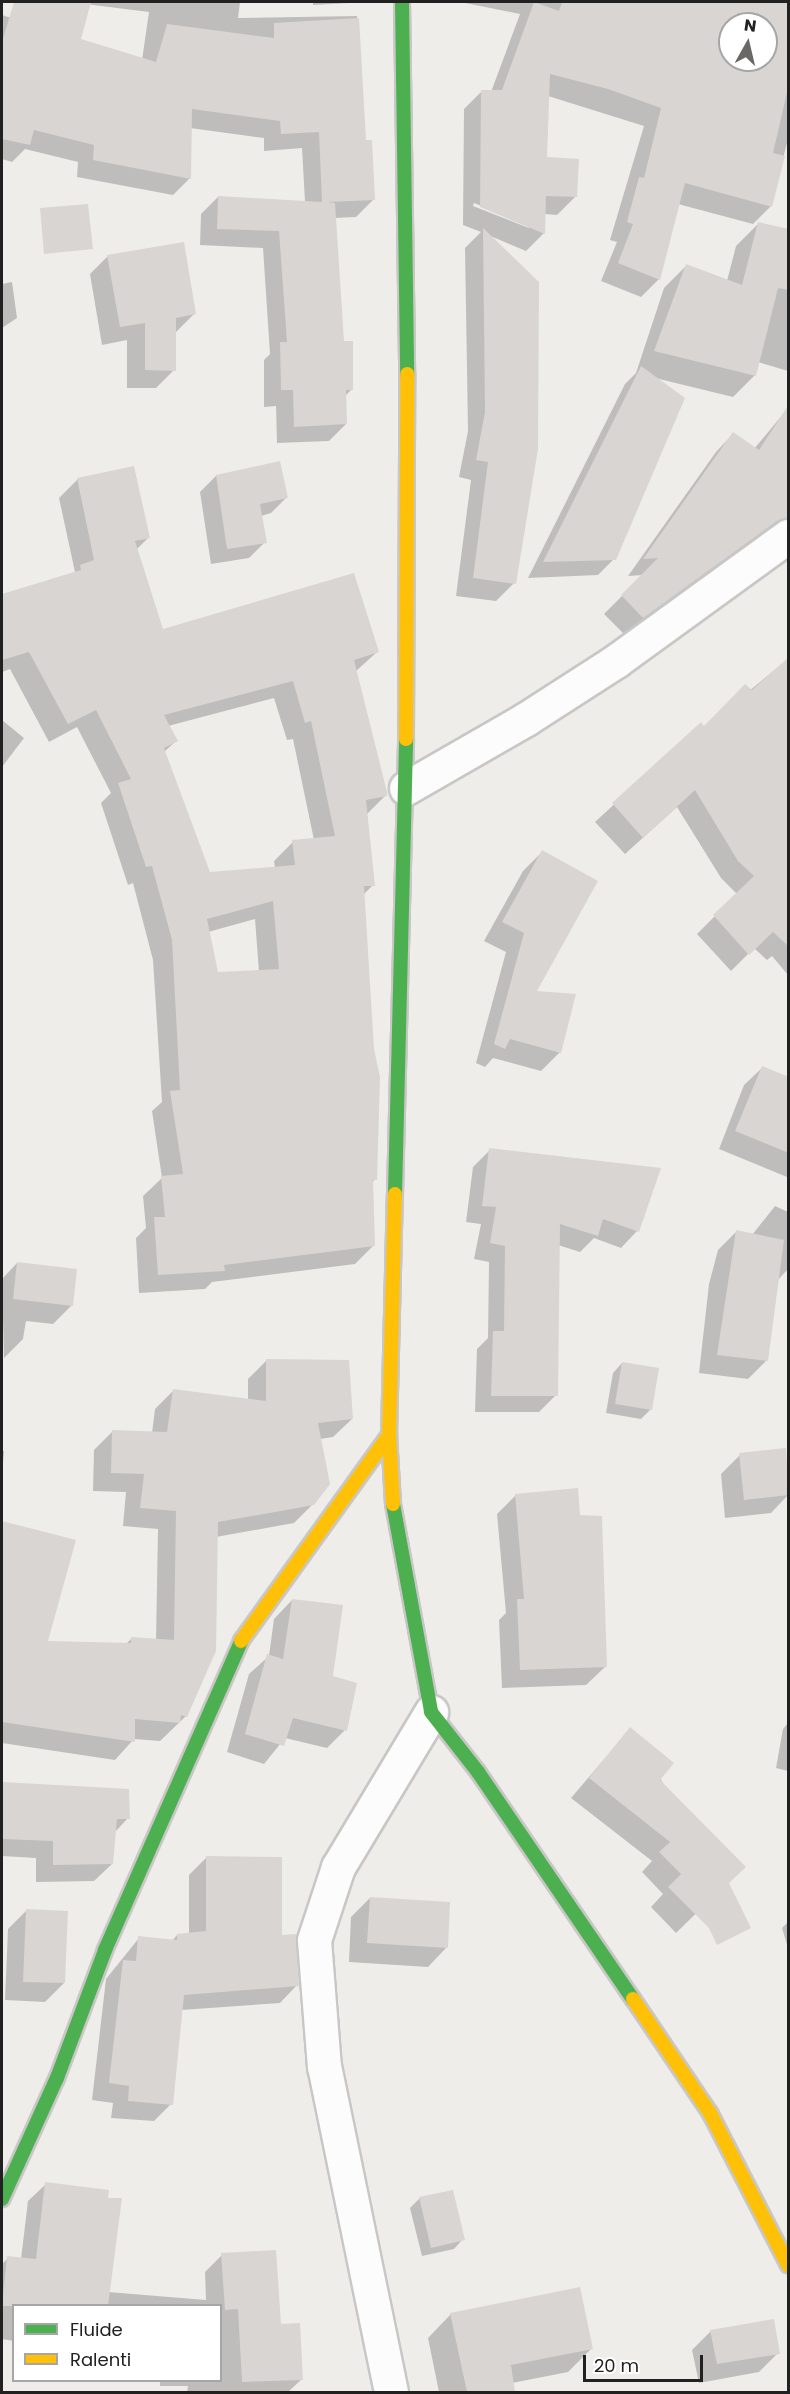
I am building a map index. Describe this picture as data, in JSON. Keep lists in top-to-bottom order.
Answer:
{
  "legend": ["Fluide", "Ralenti"],
  "scale_bar": "20 m",
  "north": "top"
}
